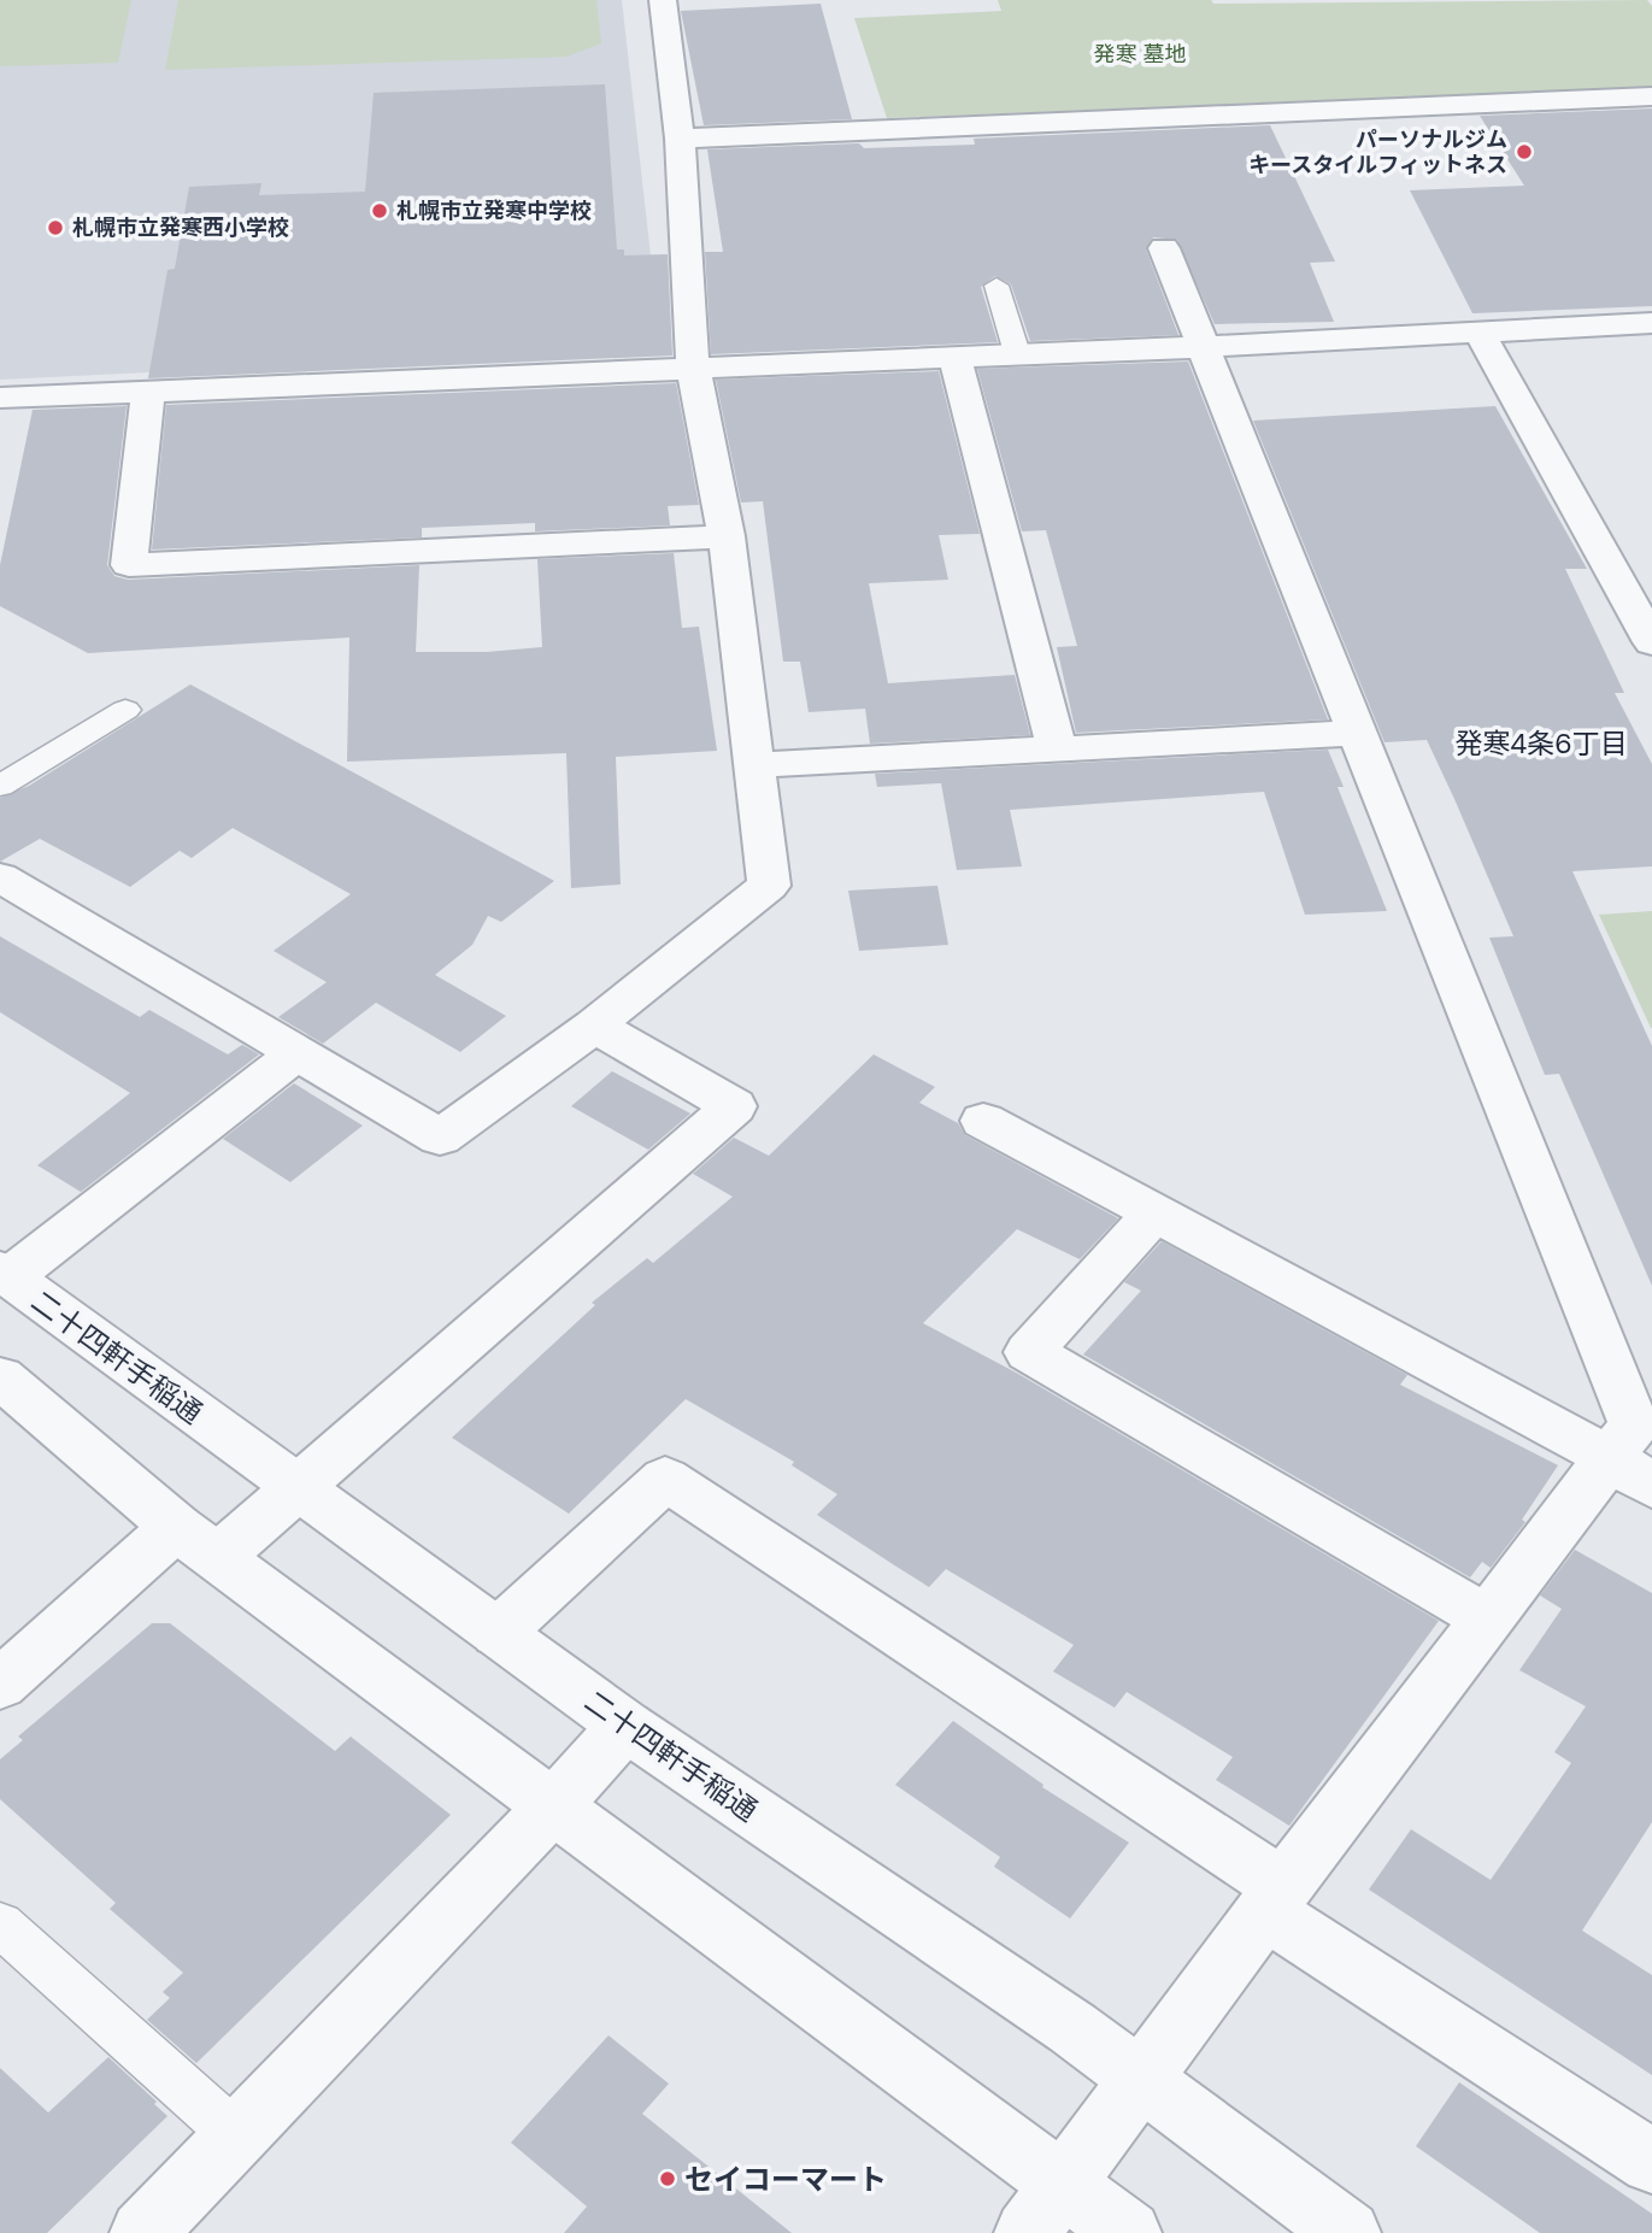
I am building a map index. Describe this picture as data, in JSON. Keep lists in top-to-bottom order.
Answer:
{
  "streets": {
    "street": ["二十四軒手稲通"]
  },
  "districts": ["発寒4条6丁目"],
  "parks": ["発寒 墓地"],
  "places": [
    "パーソナルジム キースタイルフィットネス",
    "札幌市立発寒中学校",
    "札幌市立発寒西小学校",
    "セイコーマート"
  ]
}
